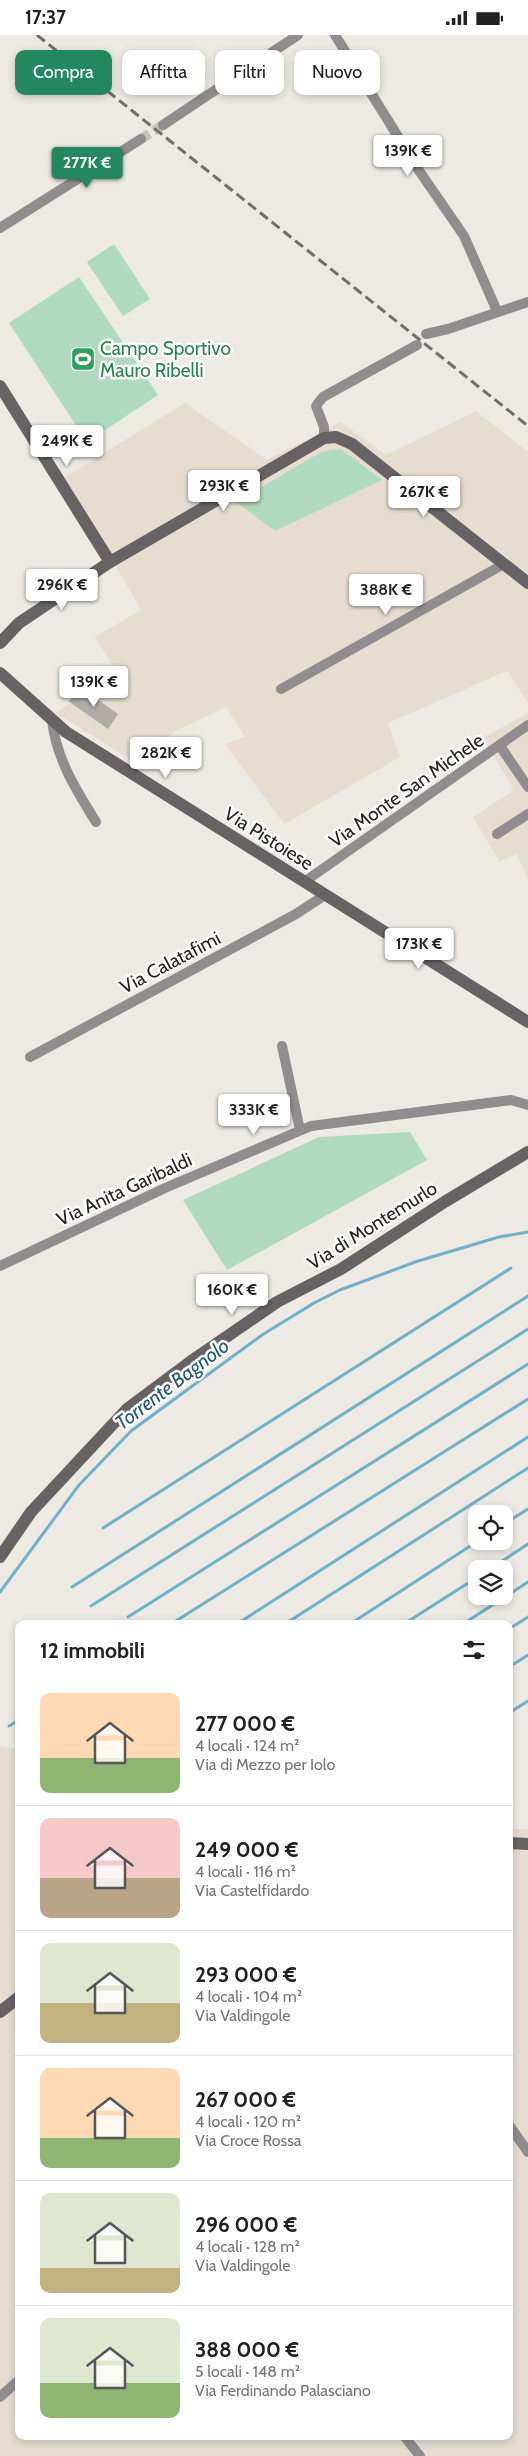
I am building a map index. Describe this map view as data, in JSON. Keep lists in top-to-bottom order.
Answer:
{
  "streets": {
    "street": [
      "Via Monte San Michele",
      "Via Pistoiese",
      "Via Calatafimi",
      "Via Anita Garibaldi",
      "Via di Montemurlo"
    ]
  },
  "crossings": [
    ["Via Monte San Michele", "Via Pistoiese"],
    ["Via Pistoiese", "Via Calatafimi"]
  ],
  "water": ["Torrente Bagnolo"],
  "places": {
    "sports": ["Campo Sportivo Mauro Ribelli"]
  },
  "page": {
    "status": "17:37",
    "chip": [
      "Compra",
      "Affitta",
      "Filtri",
      "Nuovo"
    ],
    "price": [
      "139K €",
      "277K €",
      "249K €",
      "293K €",
      "267K €",
      "296K €",
      "388K €",
      "139K €",
      "282K €",
      "173K €",
      "333K €",
      "160K €"
    ],
    "heading": "12 immobili",
    "list": [
      {
        "name": "277 000 €",
        "note": "4 locali · 124 m² · Via di Mezzo per Iolo"
      },
      {
        "name": "249 000 €",
        "note": "4 locali · 116 m² · Via Castelfidardo"
      },
      {
        "name": "293 000 €",
        "note": "4 locali · 104 m² · Via Valdingole"
      },
      {
        "name": "267 000 €",
        "note": "4 locali · 120 m² · Via Croce Rossa"
      },
      {
        "name": "296 000 €",
        "note": "4 locali · 128 m² · Via Valdingole"
      },
      {
        "name": "388 000 €",
        "note": "5 locali · 148 m² · Via Ferdinando Palasciano"
      }
    ]
  }
}
